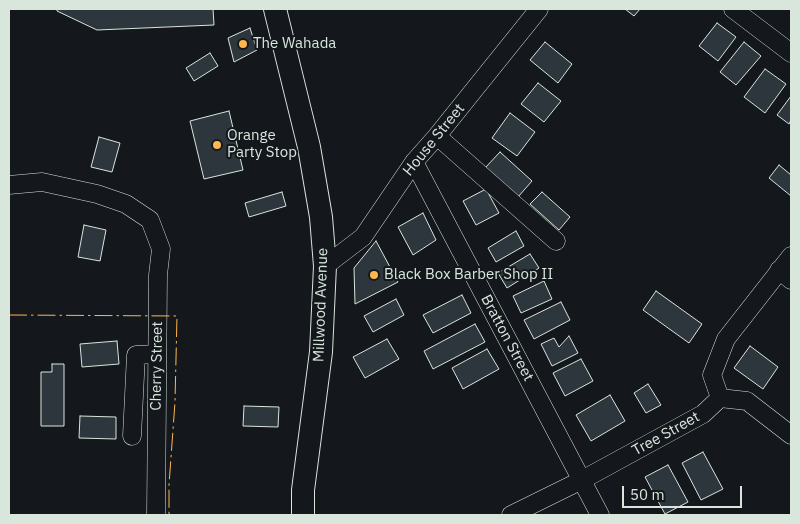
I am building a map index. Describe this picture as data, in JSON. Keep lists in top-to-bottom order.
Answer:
{
  "streets": {
    "main road": ["Millwood Avenue"],
    "street": [
      "House Street",
      "Bratton Street",
      "Cherry Street",
      "Tree Street"
    ]
  },
  "crossings": [
    ["House Street", "Millwood Avenue"],
    ["House Street", "Bratton Street"],
    ["Bratton Street", "Tree Street"]
  ],
  "places": ["The Wahada", "Orange Party Stop", "Black Box Barber Shop II"],
  "scale_bar": "50 m"
}
